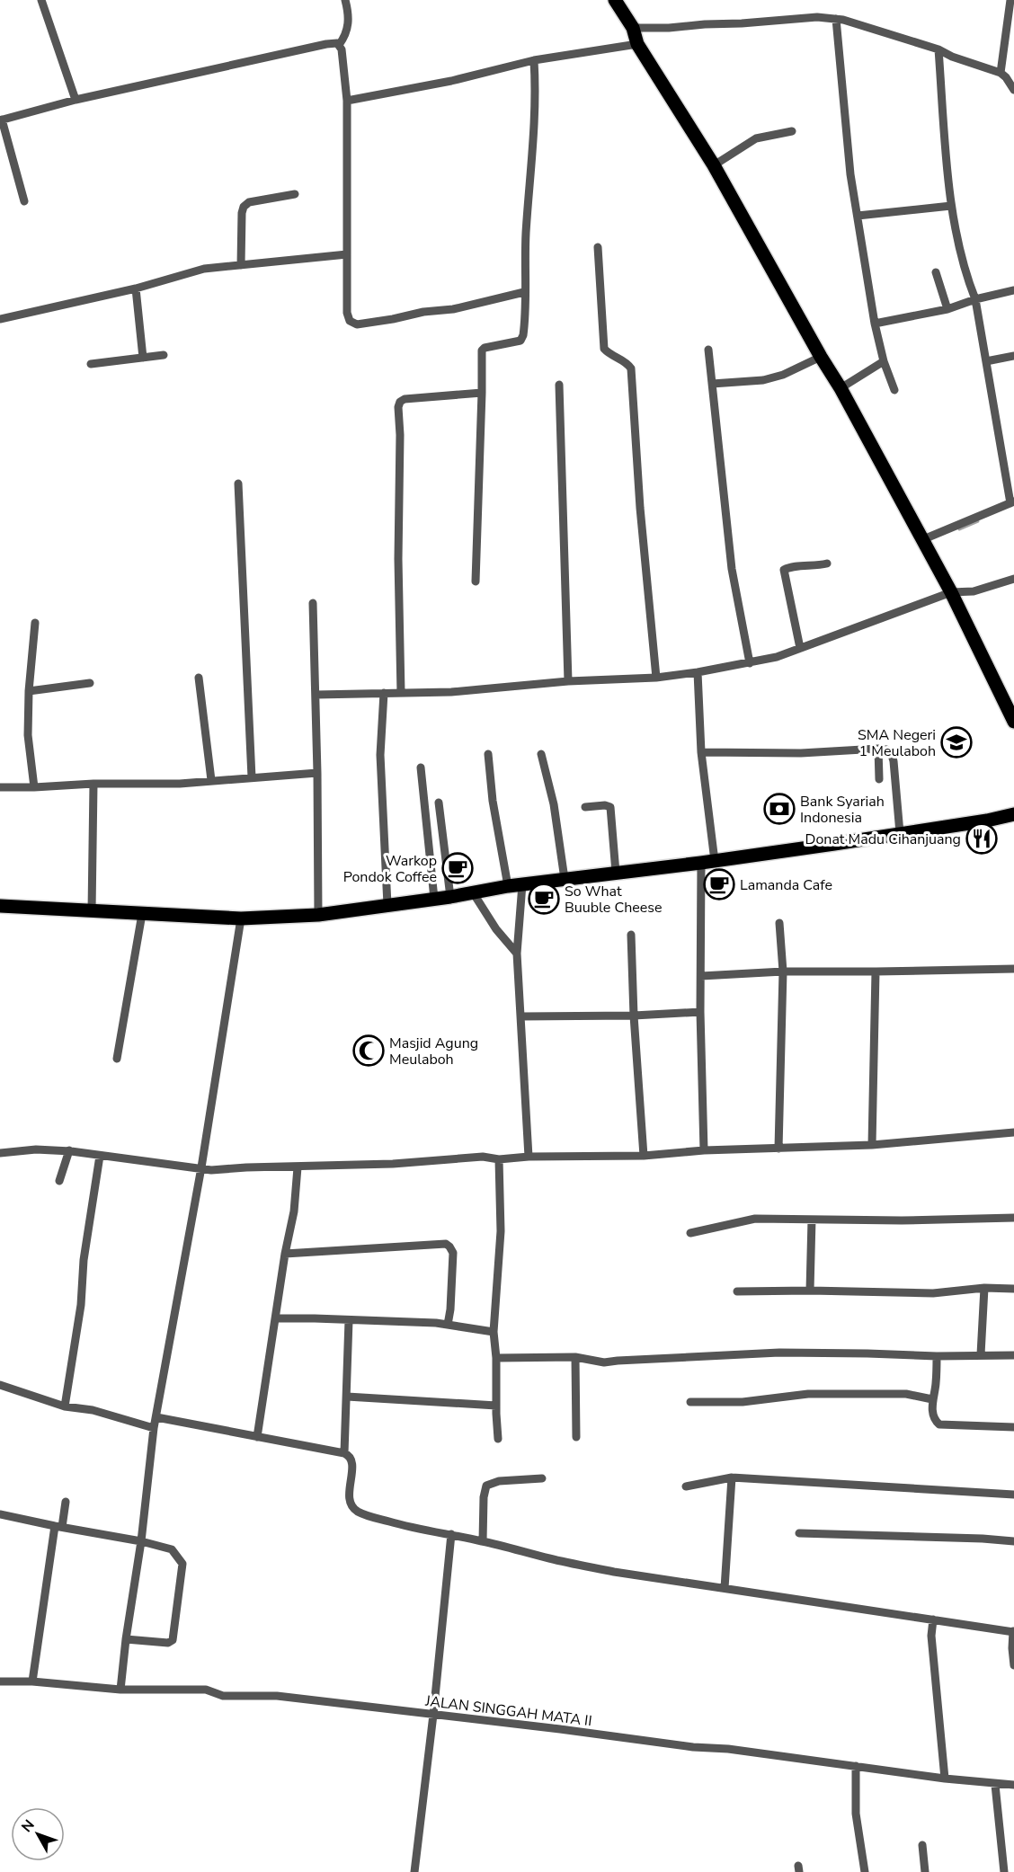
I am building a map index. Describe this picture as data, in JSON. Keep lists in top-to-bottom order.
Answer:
{
  "streets": {
    "street": ["JALAN SINGGAH MATA II"]
  },
  "places": {
    "school or university": ["SMA Negeri 1 Meulaboh"],
    "bank": ["Bank Syariah Indonesia"],
    "restaurant": ["Donat Madu Cihanjuang"],
    "cafe": ["Warkop Pondok Coffee", "Lamanda Cafe", "So What Buuble Cheese"],
    "mosque": ["Masjid Agung Meulaboh"]
  },
  "north": "top left"
}
